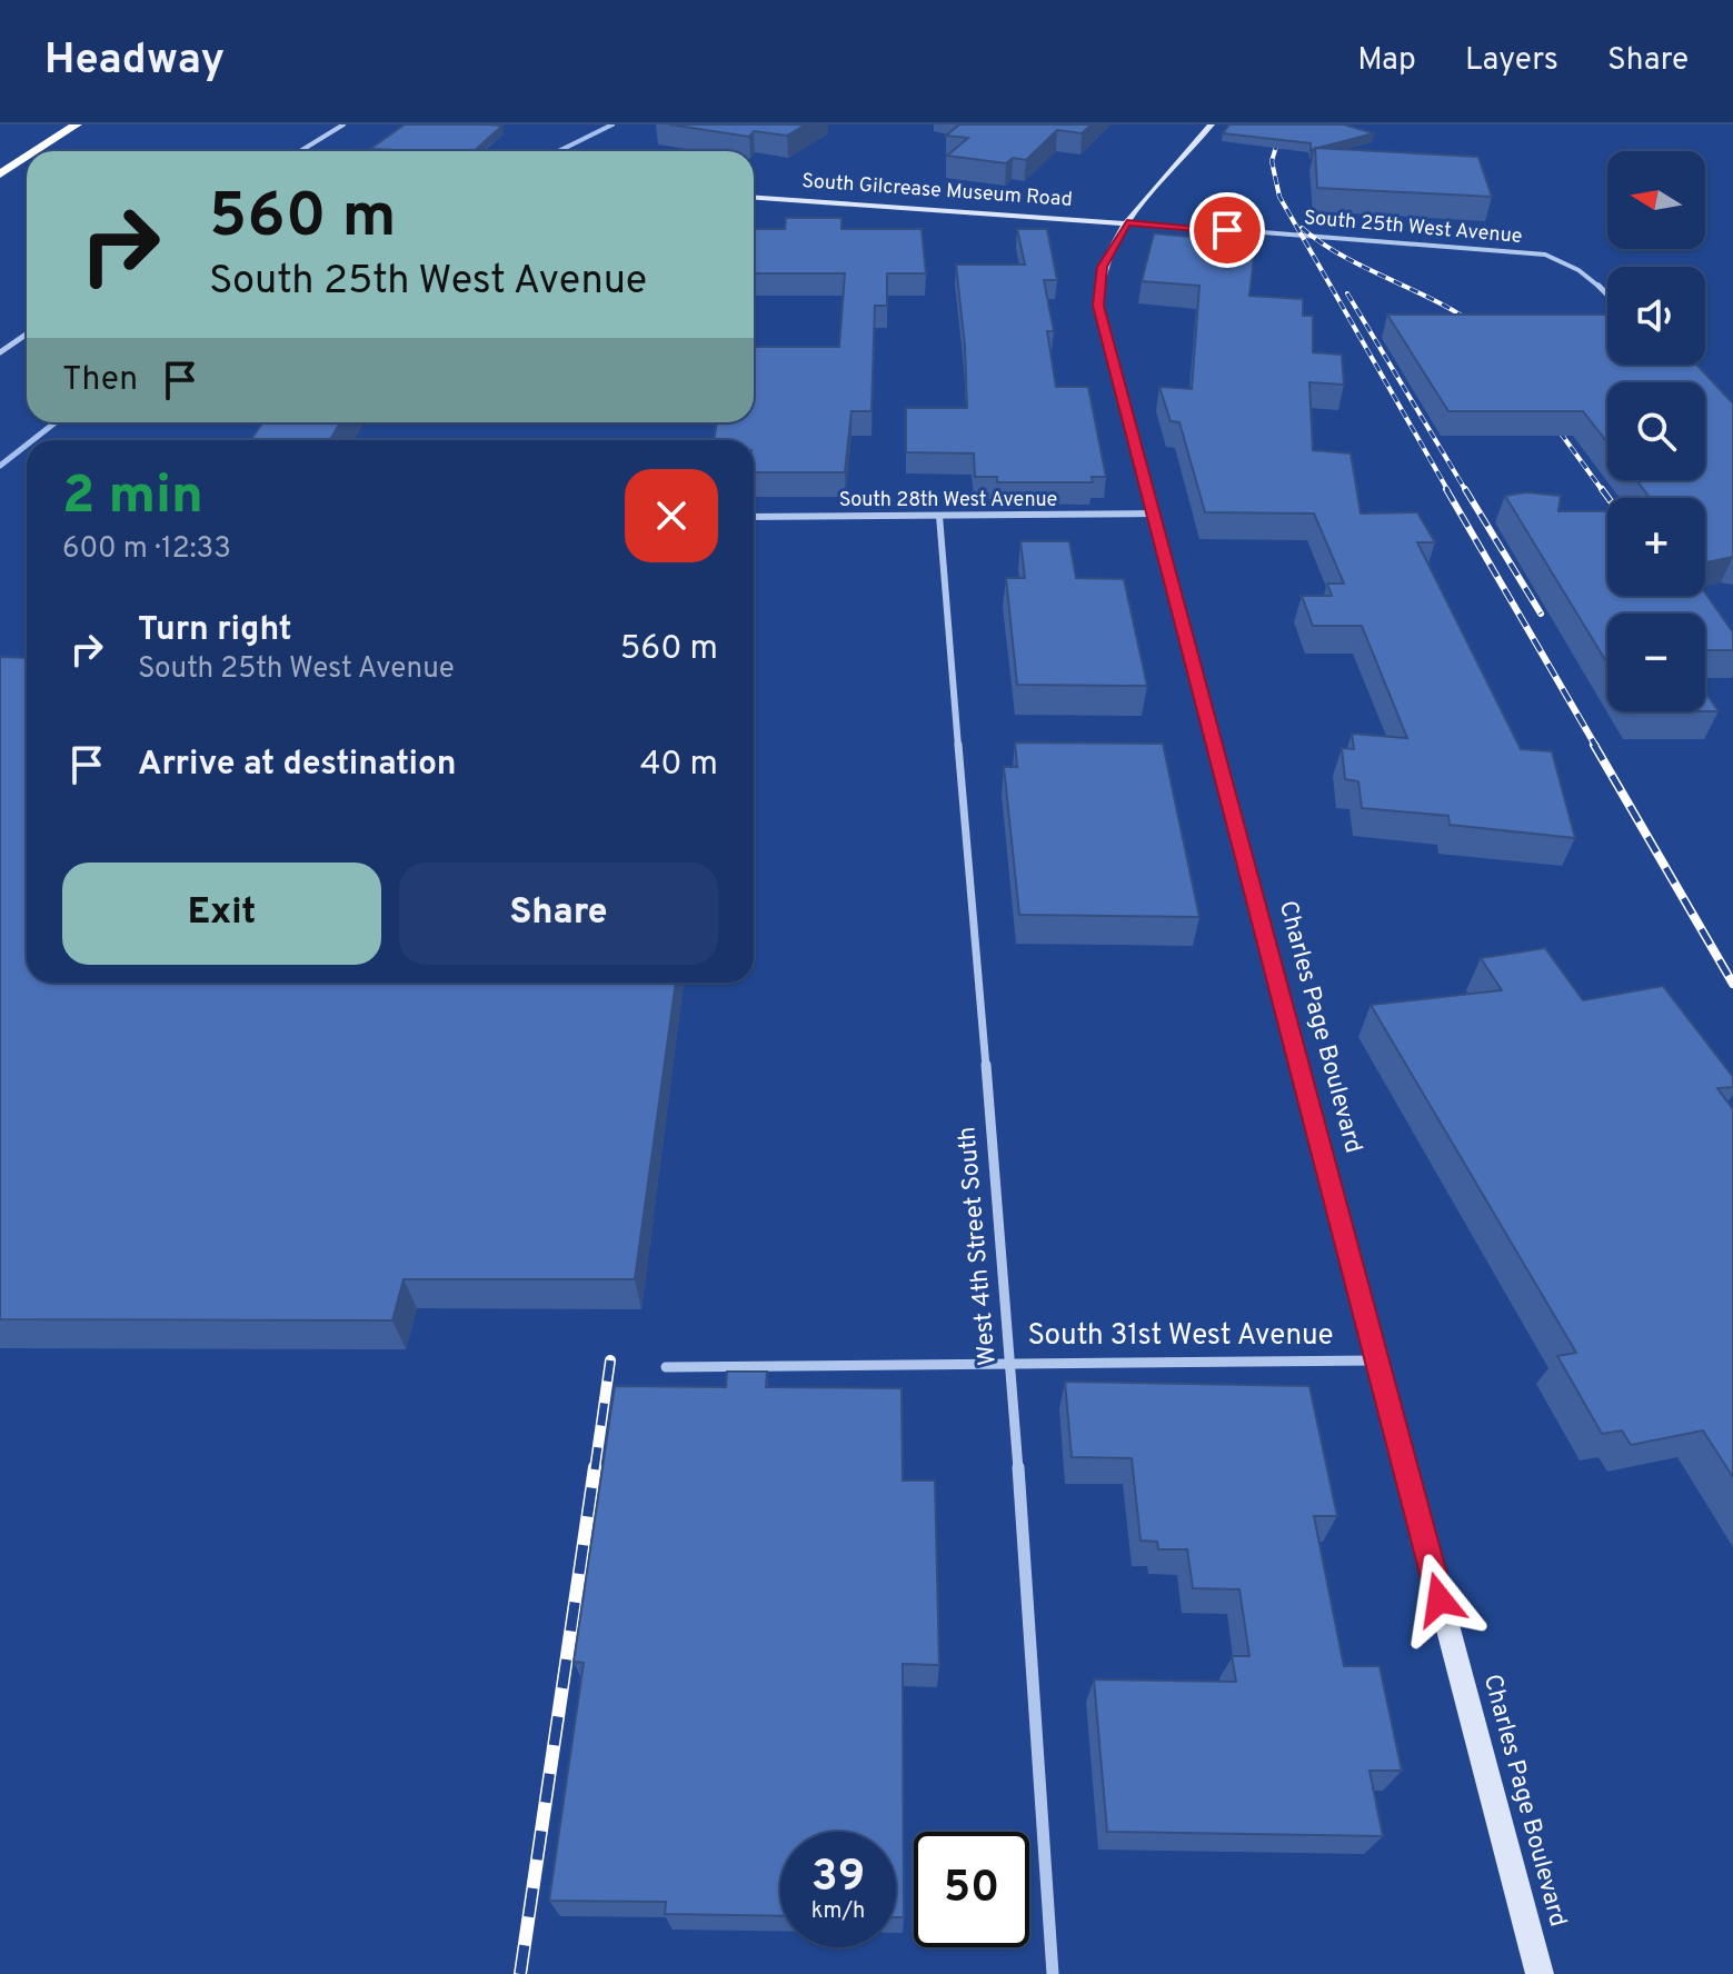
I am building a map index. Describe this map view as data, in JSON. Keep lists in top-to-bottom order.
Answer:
{
  "streets": {
    "main road": ["South Gilcrease Museum Road", "Charles Page Boulevard"],
    "street": [
      "South 25th West Avenue",
      "South 28th West Avenue",
      "West 4th Street South",
      "South 31st West Avenue"
    ]
  },
  "crossings": [
    ["South Gilcrease Museum Road", "Charles Page Boulevard"],
    ["South 28th West Avenue", "Charles Page Boulevard"],
    ["South 28th West Avenue", "West 4th Street South"],
    ["Charles Page Boulevard", "South 31st West Avenue"],
    ["West 4th Street South", "South 31st West Avenue"]
  ],
  "north": "left",
  "page": {
    "header": "Headway",
    "nav": ["Map", "Layers", "Share"],
    "map_buttons": ["+", "−"],
    "turn": ["560 m", "South 25th West Avenue"],
    "then": "Then",
    "heading": ["2 min", "600 m · 12:33"],
    "list": [
      {
        "name": "Turn right",
        "note": "South 25th West Avenue",
        "value": "560 m"
      },
      {
        "name": "Arrive at destination",
        "value": "40 m"
      }
    ],
    "buttons": ["Exit", "Share"],
    "speed": "39 km/h",
    "limit": "50"
  }
}
